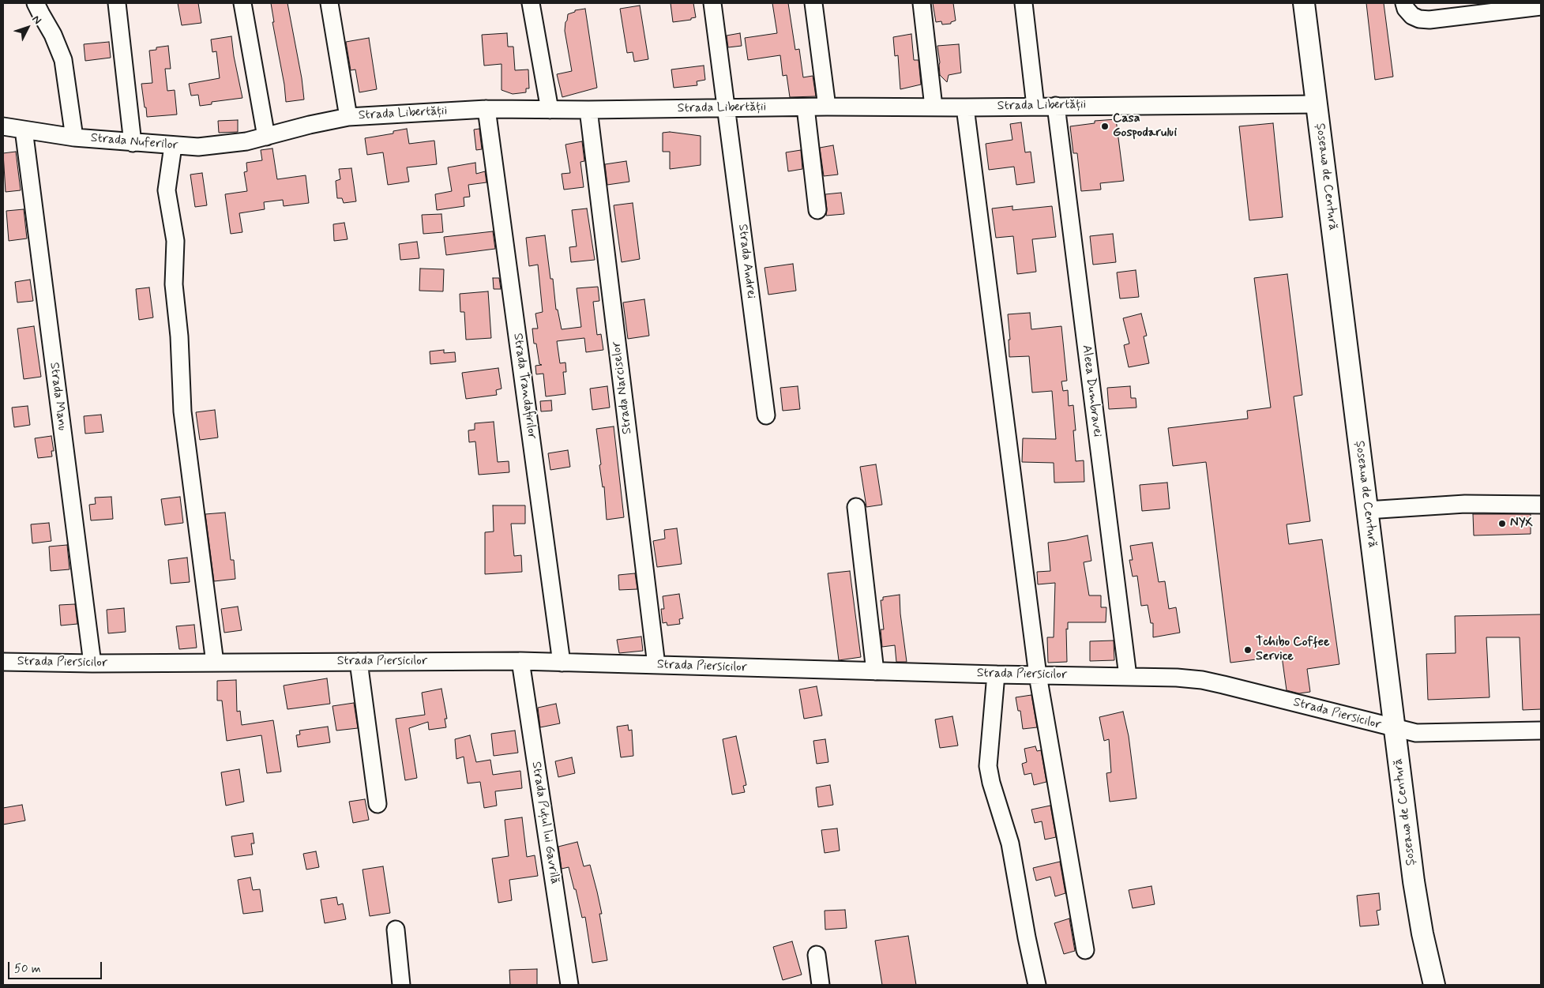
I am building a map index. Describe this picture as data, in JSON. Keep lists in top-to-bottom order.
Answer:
{
  "streets": {
    "main road": ["Șoseaua de Centură"],
    "street": [
      "Strada Libertății",
      "Strada Nuferilor",
      "Strada Andrei",
      "Strada Trandafirilor",
      "Strada Narciselor",
      "Aleea Dumbravei",
      "Strada Manu",
      "Strada Piersicilor",
      "Strada Puțul lui Gavrilă"
    ]
  },
  "crossings": [
    ["Strada Libertății", "Strada Nuferilor"],
    ["Strada Libertății", "Șoseaua de Centură"],
    ["Strada Libertății", "Strada Andrei"],
    ["Strada Libertății", "Strada Trandafirilor"],
    ["Strada Libertății", "Strada Narciselor"],
    ["Strada Libertății", "Aleea Dumbravei"],
    ["Strada Nuferilor", "Strada Manu"],
    ["Șoseaua de Centură", "Strada Piersicilor"],
    ["Strada Trandafirilor", "Strada Piersicilor"],
    ["Strada Narciselor", "Strada Piersicilor"],
    ["Aleea Dumbravei", "Strada Piersicilor"],
    ["Strada Manu", "Strada Piersicilor"],
    ["Strada Piersicilor", "Strada Puțul lui Gavrilă"]
  ],
  "places": ["Casa Gospodarului", "NYX", "Tchibo Coffee Service"],
  "scale_bar": "50 m",
  "north": "top right"
}
